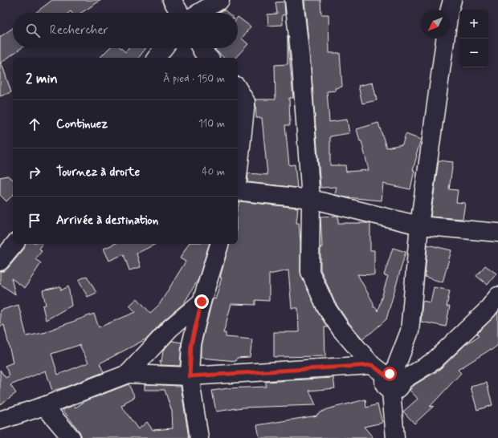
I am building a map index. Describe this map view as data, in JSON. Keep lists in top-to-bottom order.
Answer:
{
  "north": "bottom left",
  "page": {
    "map_buttons": ["+", "−"],
    "search": "Rechercher",
    "heading": ["2 min", "À pied · 150 m"],
    "list": [
      ["Continuez", "110 m"],
      ["Tournez à droite", "40 m"],
      "Arrivée à destination"
    ]
  }
}
